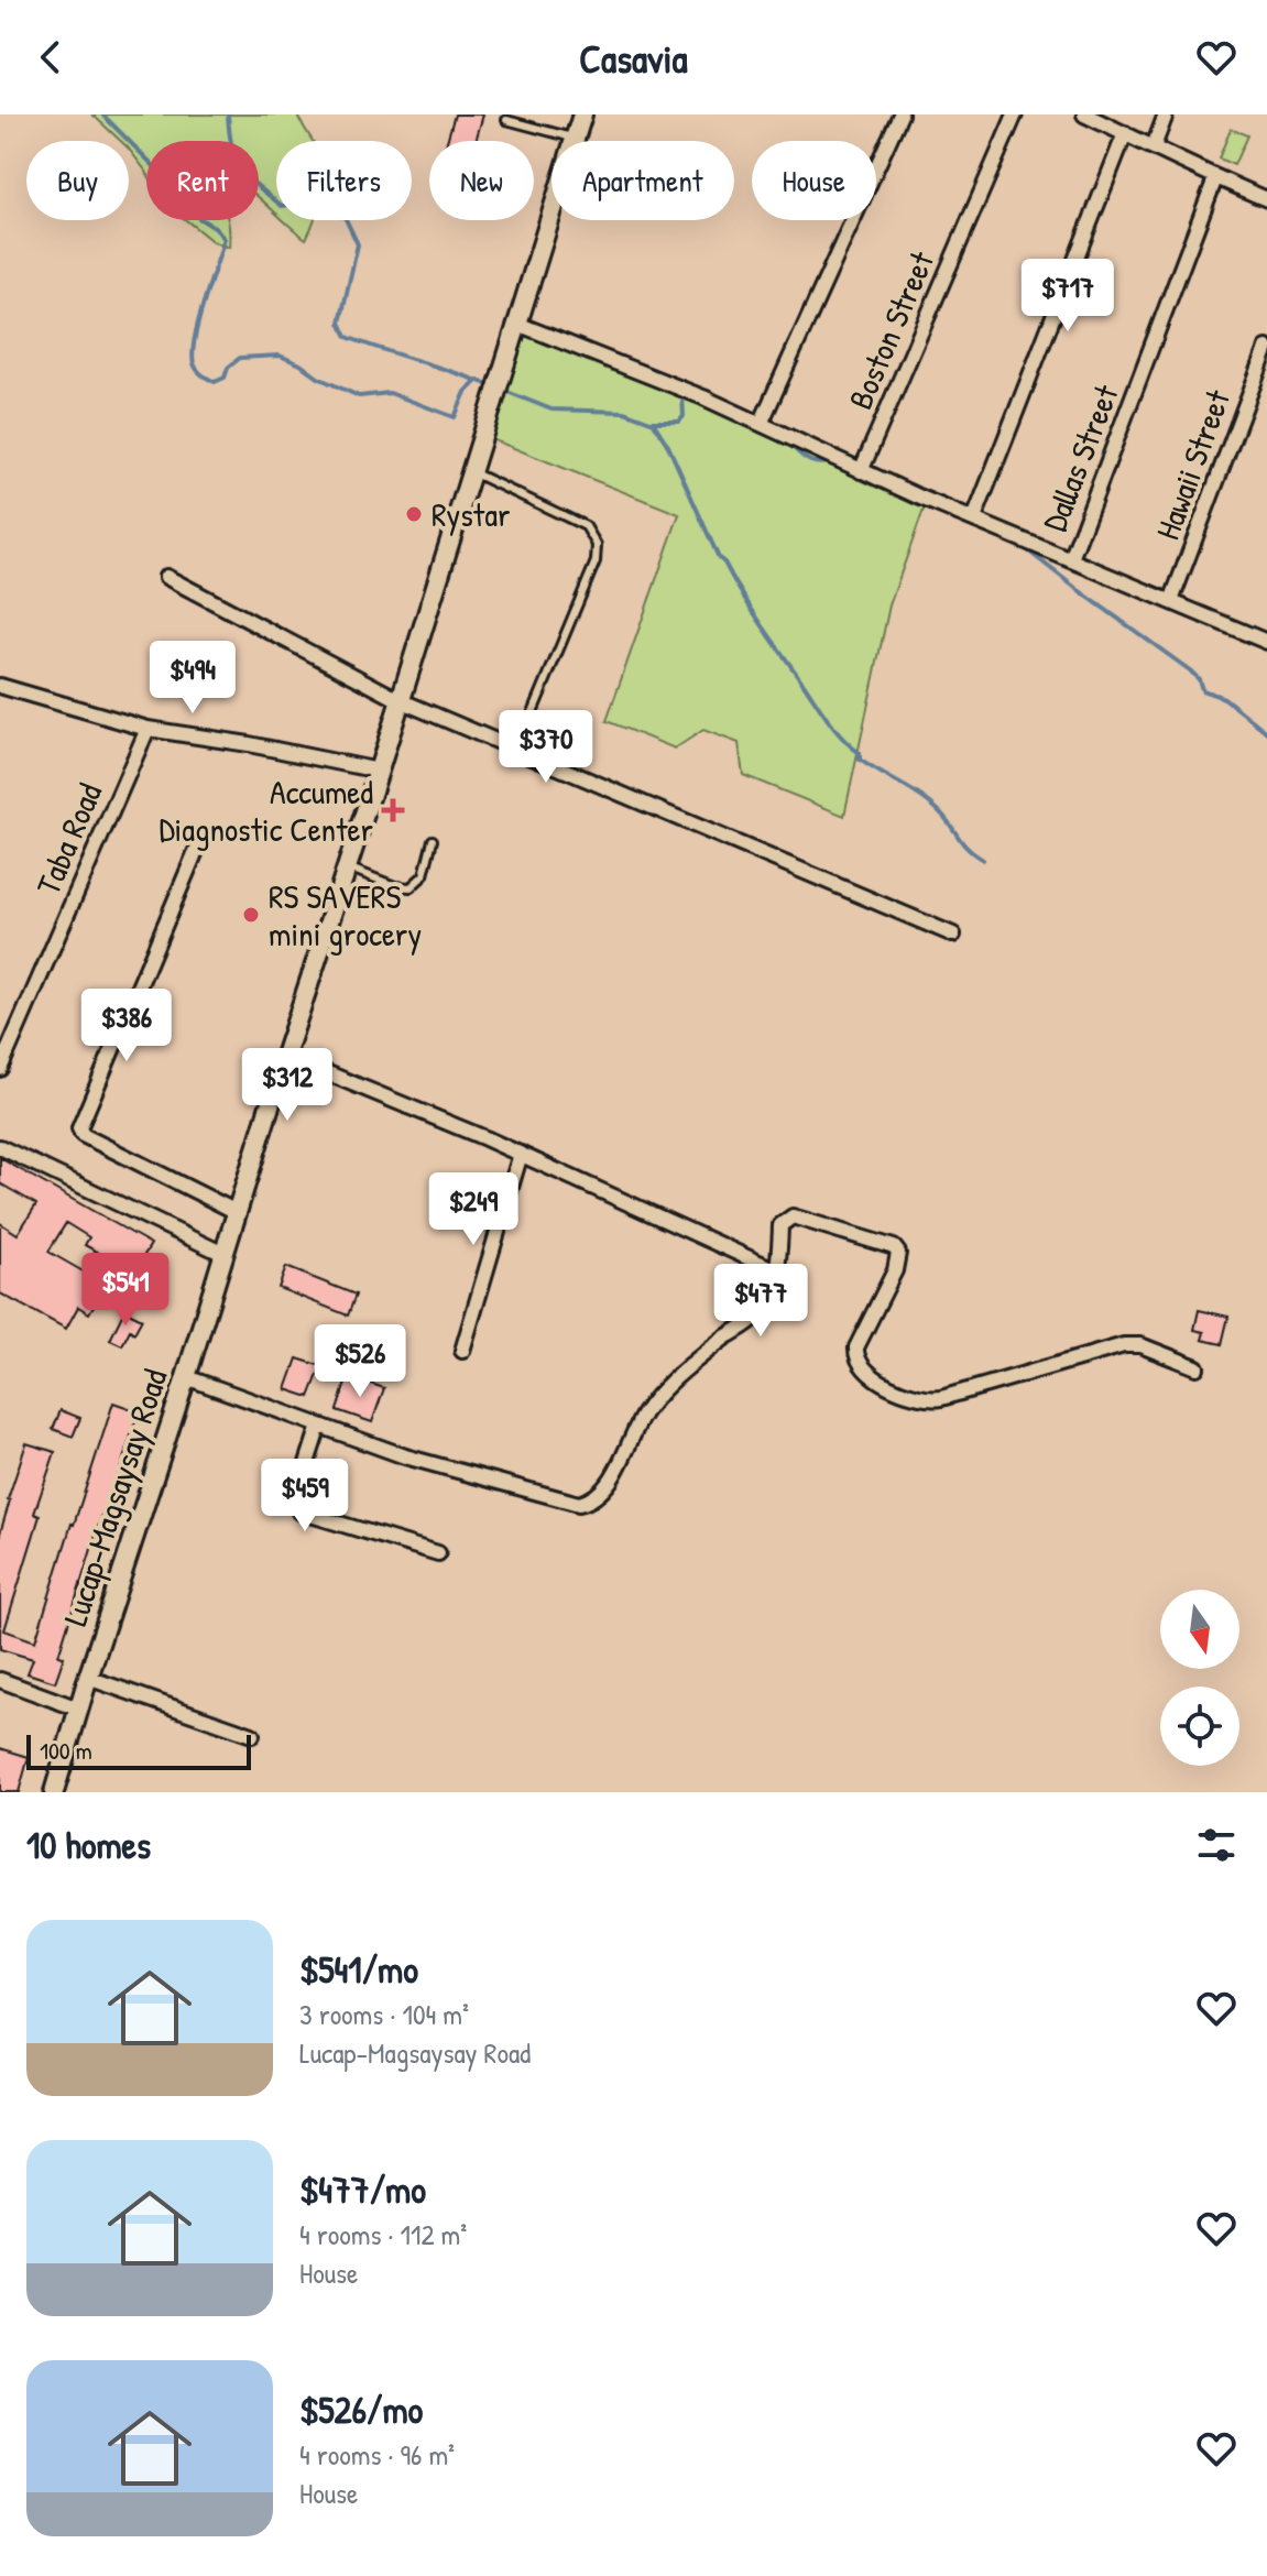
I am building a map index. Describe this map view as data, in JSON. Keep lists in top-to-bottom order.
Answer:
{
  "streets": {
    "street": [
      "Boston Street",
      "Dallas Street",
      "Hawaii Street",
      "Taba Road",
      "Lucap-Magsaysay Road"
    ]
  },
  "places": {
    "other": ["Rystar", "RS SAVERS mini grocery"],
    "health": ["Accumed Diagnostic Center"]
  },
  "scale_bar": "100 m",
  "north": "bottom",
  "page": {
    "header": "Casavia",
    "chip": [
      "Buy",
      "Rent",
      "Filters",
      "New",
      "Apartment",
      "House"
    ],
    "price": [
      "$717",
      "$494",
      "$370",
      "$386",
      "$312",
      "$249",
      "$541",
      "$477",
      "$526",
      "$459"
    ],
    "scale": "100 m",
    "heading": "10 homes",
    "list": [
      {
        "name": "$541/mo",
        "note": "3 rooms · 104 m² · Lucap-Magsaysay Road"
      },
      {
        "name": "$477/mo",
        "note": "4 rooms · 112 m² · House"
      },
      {
        "name": "$526/mo",
        "note": "4 rooms · 96 m² · House"
      }
    ]
  }
}
